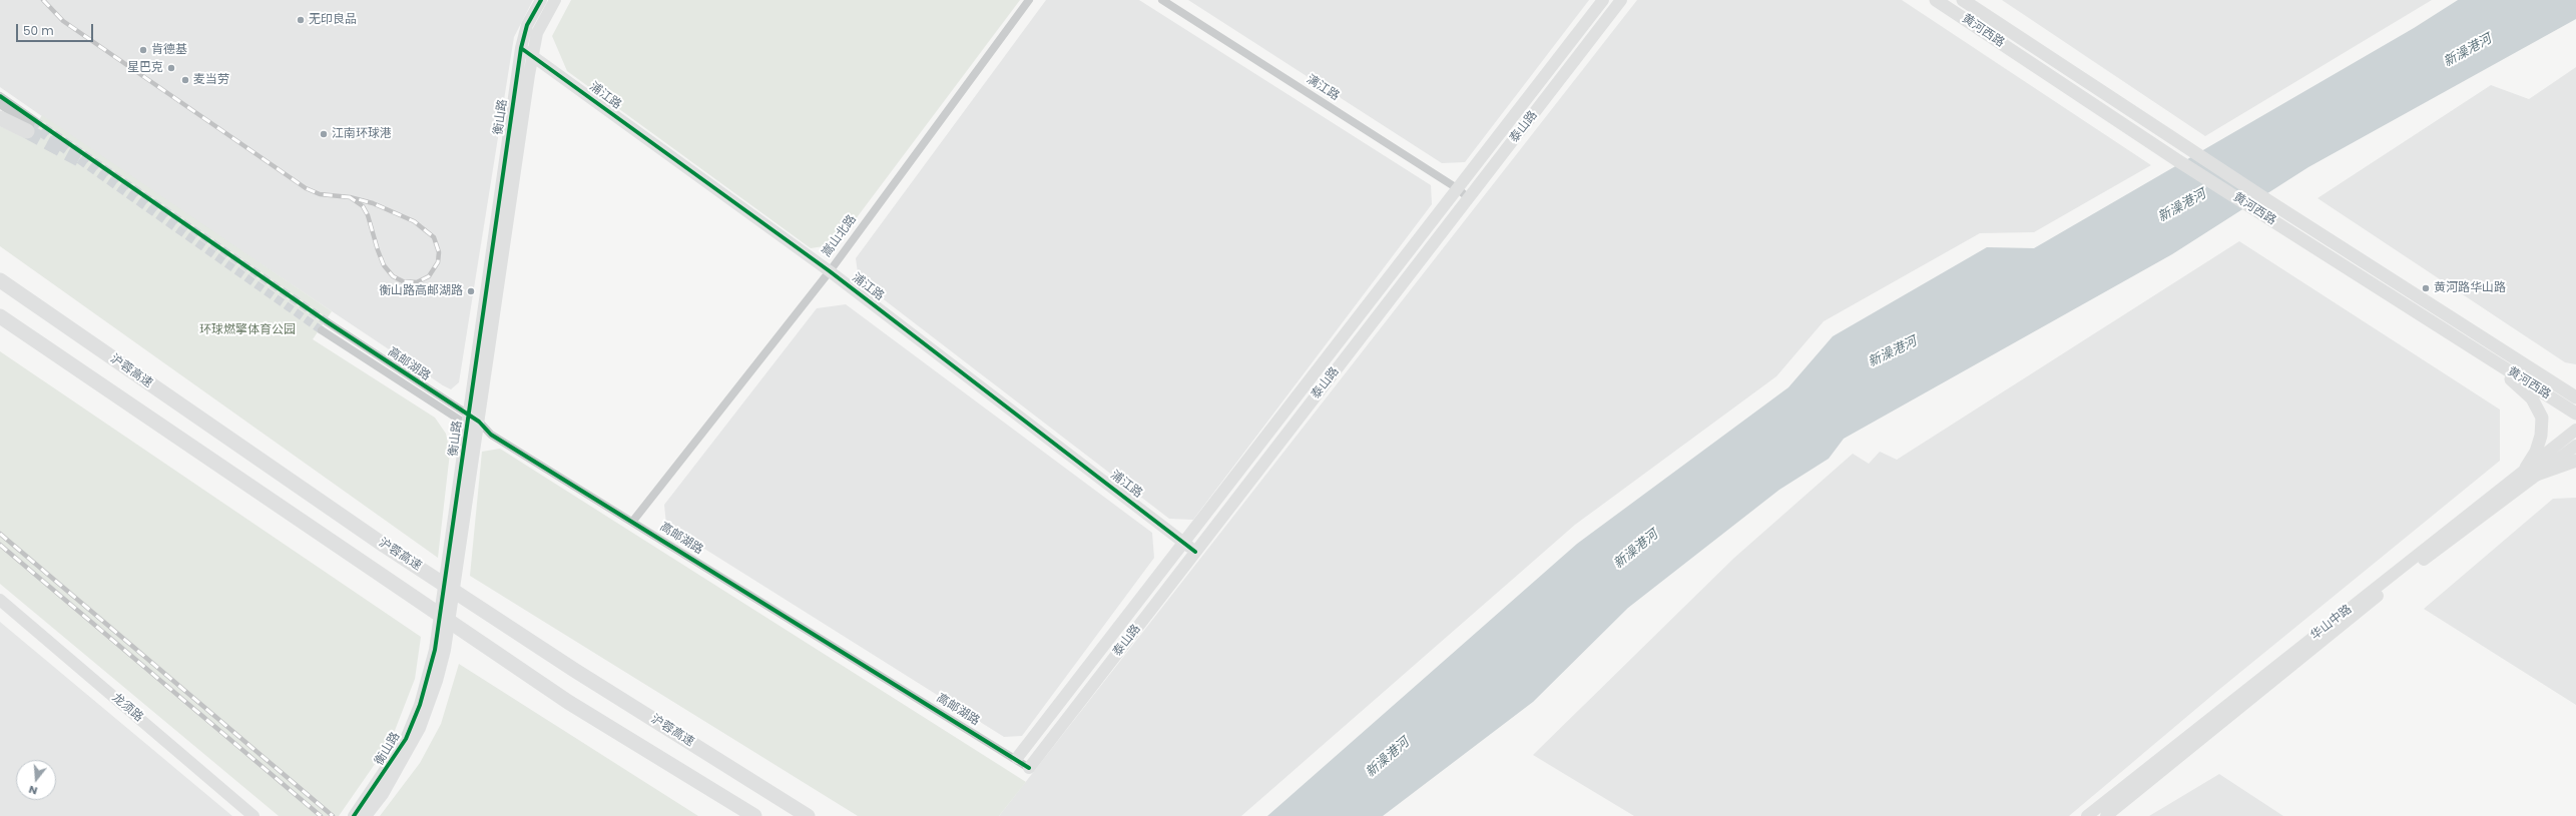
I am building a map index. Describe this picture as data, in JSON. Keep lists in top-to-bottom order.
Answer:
{
  "streets": {
    "highway": ["沪蓉高速"],
    "main road": [
      "黄河西路",
      "浦江路",
      "衡山路",
      "泰山路",
      "华山中路",
      "龙须路"
    ],
    "street": ["漓江路", "嵩山北路", "高邮湖路"]
  },
  "crossings": [
    ["漓江路", "泰山路"],
    ["浦江路", "衡山路"],
    ["浦江路", "泰山路"],
    ["浦江路", "嵩山北路"],
    ["衡山路", "高邮湖路"],
    ["泰山路", "高邮湖路"],
    ["嵩山北路", "高邮湖路"]
  ],
  "water": ["新澡港河"],
  "parks": ["环球燃擎体育公园"],
  "places": [
    "无印良品",
    "肯德基",
    "星巴克",
    "麦当劳",
    "江南环球港",
    "黄河路华山路",
    "衡山路高邮湖路"
  ],
  "scale_bar": "50 m",
  "north": "bottom"
}
